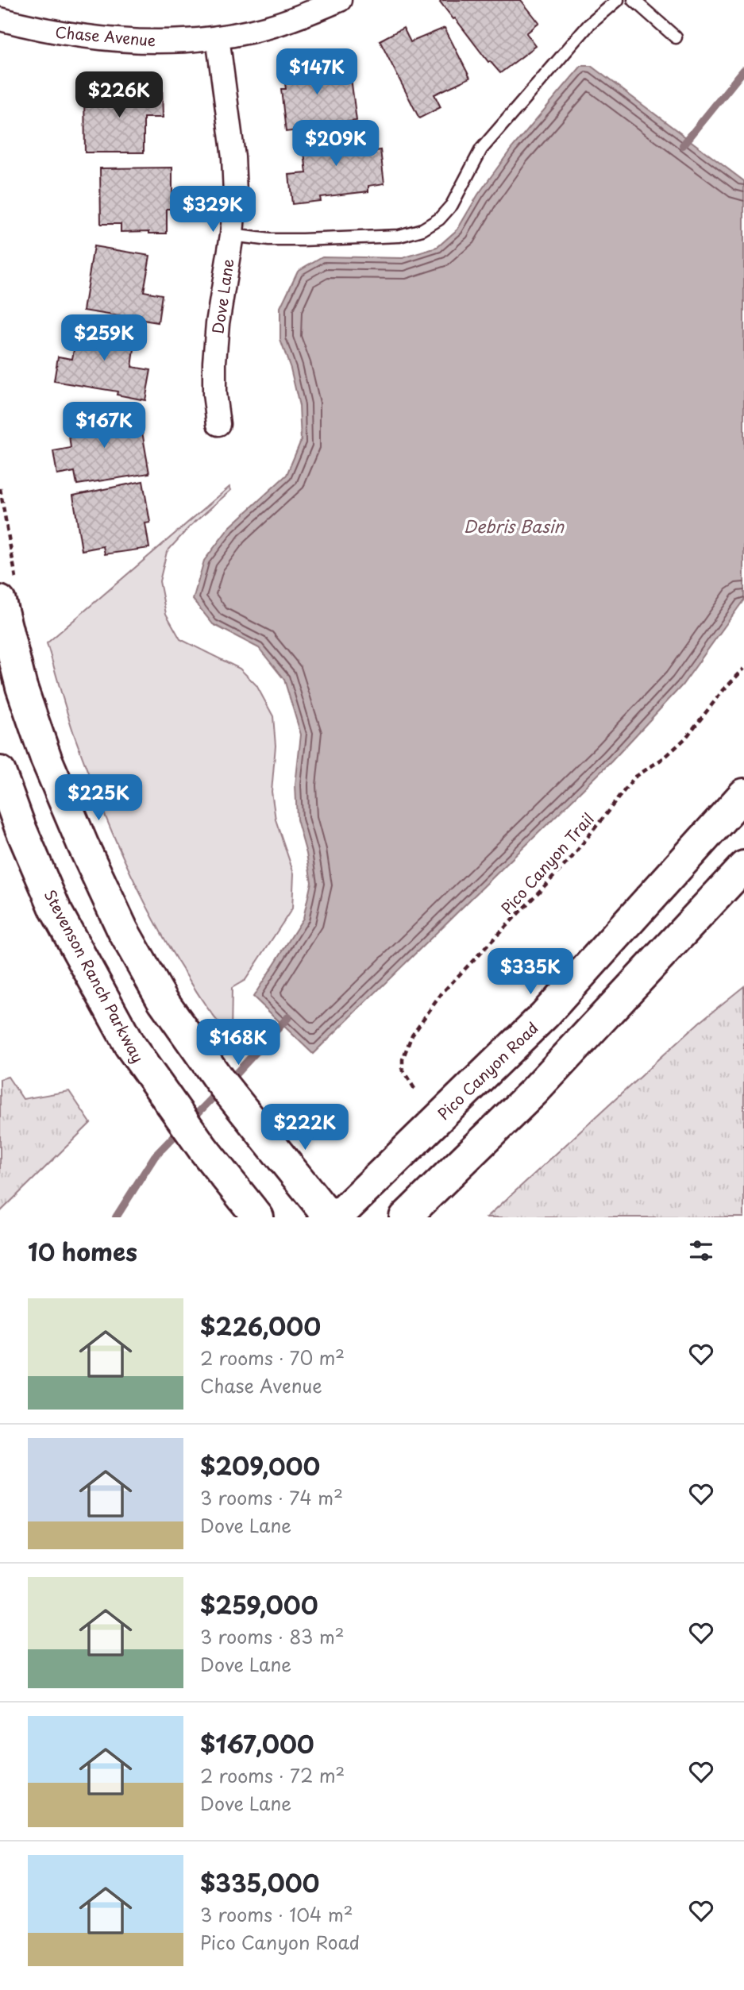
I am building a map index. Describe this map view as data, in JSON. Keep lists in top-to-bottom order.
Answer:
{
  "streets": {
    "main road": ["Stevenson Ranch Parkway", "Pico Canyon Road"],
    "street": ["Chase Avenue", "Dove Lane"],
    "path": ["Pico Canyon Trail"]
  },
  "crossings": [
    ["Chase Avenue", "Dove Lane"]
  ],
  "water": ["Debris Basin"],
  "page": {
    "price": [
      "$147K",
      "$226K",
      "$209K",
      "$329K",
      "$259K",
      "$167K",
      "$225K",
      "$335K",
      "$168K",
      "$222K"
    ],
    "heading": "10 homes",
    "list": [
      {
        "name": "$226,000",
        "note": "2 rooms · 70 m² · Chase Avenue"
      },
      {
        "name": "$209,000",
        "note": "3 rooms · 74 m² · Dove Lane"
      },
      {
        "name": "$259,000",
        "note": "3 rooms · 83 m² · Dove Lane"
      },
      {
        "name": "$167,000",
        "note": "2 rooms · 72 m² · Dove Lane"
      },
      {
        "name": "$335,000",
        "note": "3 rooms · 104 m² · Pico Canyon Road"
      }
    ]
  }
}
